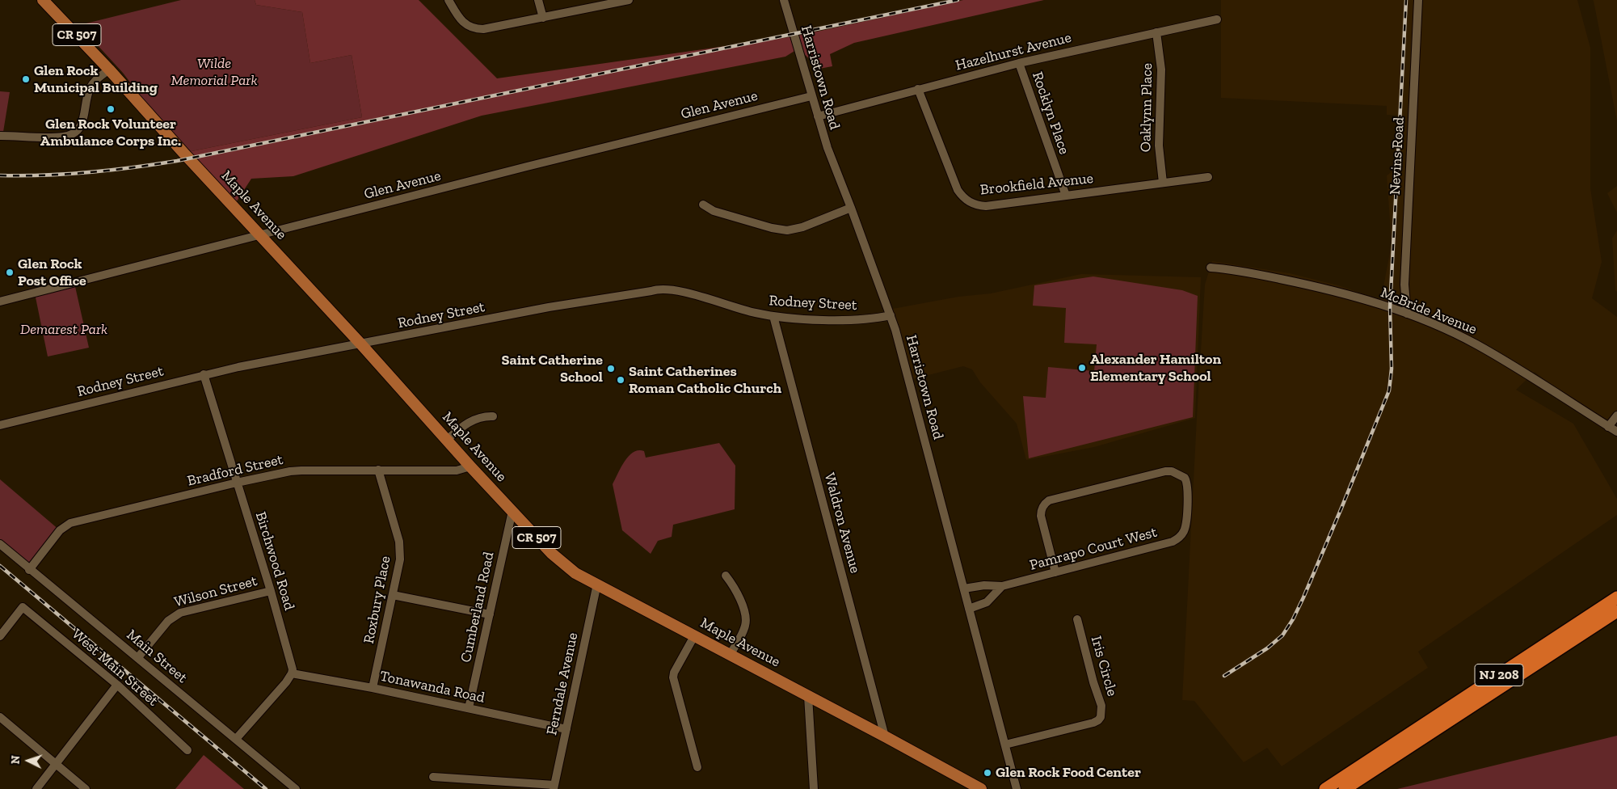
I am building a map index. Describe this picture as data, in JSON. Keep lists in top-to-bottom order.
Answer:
{
  "streets": {
    "highway": ["NJ 208"],
    "main road": ["CR 507", "Maple Avenue"],
    "street": [
      "Hazelhurst Avenue",
      "Harristown Road",
      "Glen Avenue",
      "Oaklynn Place",
      "Rocklyn Place",
      "Nevins Road",
      "Brookfield Avenue",
      "Rodney Street",
      "McBride Avenue",
      "Bradford Street",
      "Waldron Avenue",
      "Pamrapo Court West",
      "Birchwood Road",
      "Wilson Street",
      "Roxbury Place",
      "Cumberland Road",
      "Main Street",
      "Iris Circle",
      "West Main Street",
      "Ferndale Avenue",
      "Tonawanda Road"
    ]
  },
  "crossings": [
    ["Hazelhurst Avenue", "Harristown Road"],
    ["Hazelhurst Avenue", "Oaklynn Place"],
    ["Hazelhurst Avenue", "Rocklyn Place"],
    ["Hazelhurst Avenue", "Brookfield Avenue"],
    ["Harristown Road", "Glen Avenue"],
    ["Harristown Road", "Rodney Street"],
    ["Harristown Road", "Pamrapo Court West"],
    ["Harristown Road", "Iris Circle"],
    ["Glen Avenue", "Maple Avenue"],
    ["Oaklynn Place", "Brookfield Avenue"],
    ["Rocklyn Place", "Brookfield Avenue"],
    ["Nevins Road", "McBride Avenue"],
    ["Maple Avenue", "Rodney Street"],
    ["Maple Avenue", "Bradford Street"],
    ["Maple Avenue", "Waldron Avenue"],
    ["Maple Avenue", "Cumberland Road"],
    ["Maple Avenue", "Ferndale Avenue"],
    ["Rodney Street", "Waldron Avenue"],
    ["Rodney Street", "Birchwood Road"],
    ["Bradford Street", "Birchwood Road"],
    ["Bradford Street", "Roxbury Place"],
    ["Bradford Street", "Main Street"],
    ["Birchwood Road", "Wilson Street"],
    ["Birchwood Road", "Tonawanda Road"],
    ["Wilson Street", "Main Street"],
    ["Roxbury Place", "Tonawanda Road"],
    ["Cumberland Road", "Tonawanda Road"],
    ["Ferndale Avenue", "Tonawanda Road"]
  ],
  "parks": ["Wilde Memorial Park", "Demarest Park"],
  "places": [
    "Glen Rock Municipal Building",
    "Glen Rock Volunteer Ambulance Corps Inc.",
    "Glen Rock Post Office",
    "Alexander Hamilton Elementary School",
    "Saint Catherine School",
    "Saint Catherines Roman Catholic Church",
    "Glen Rock Food Center"
  ],
  "north": "left"
}
